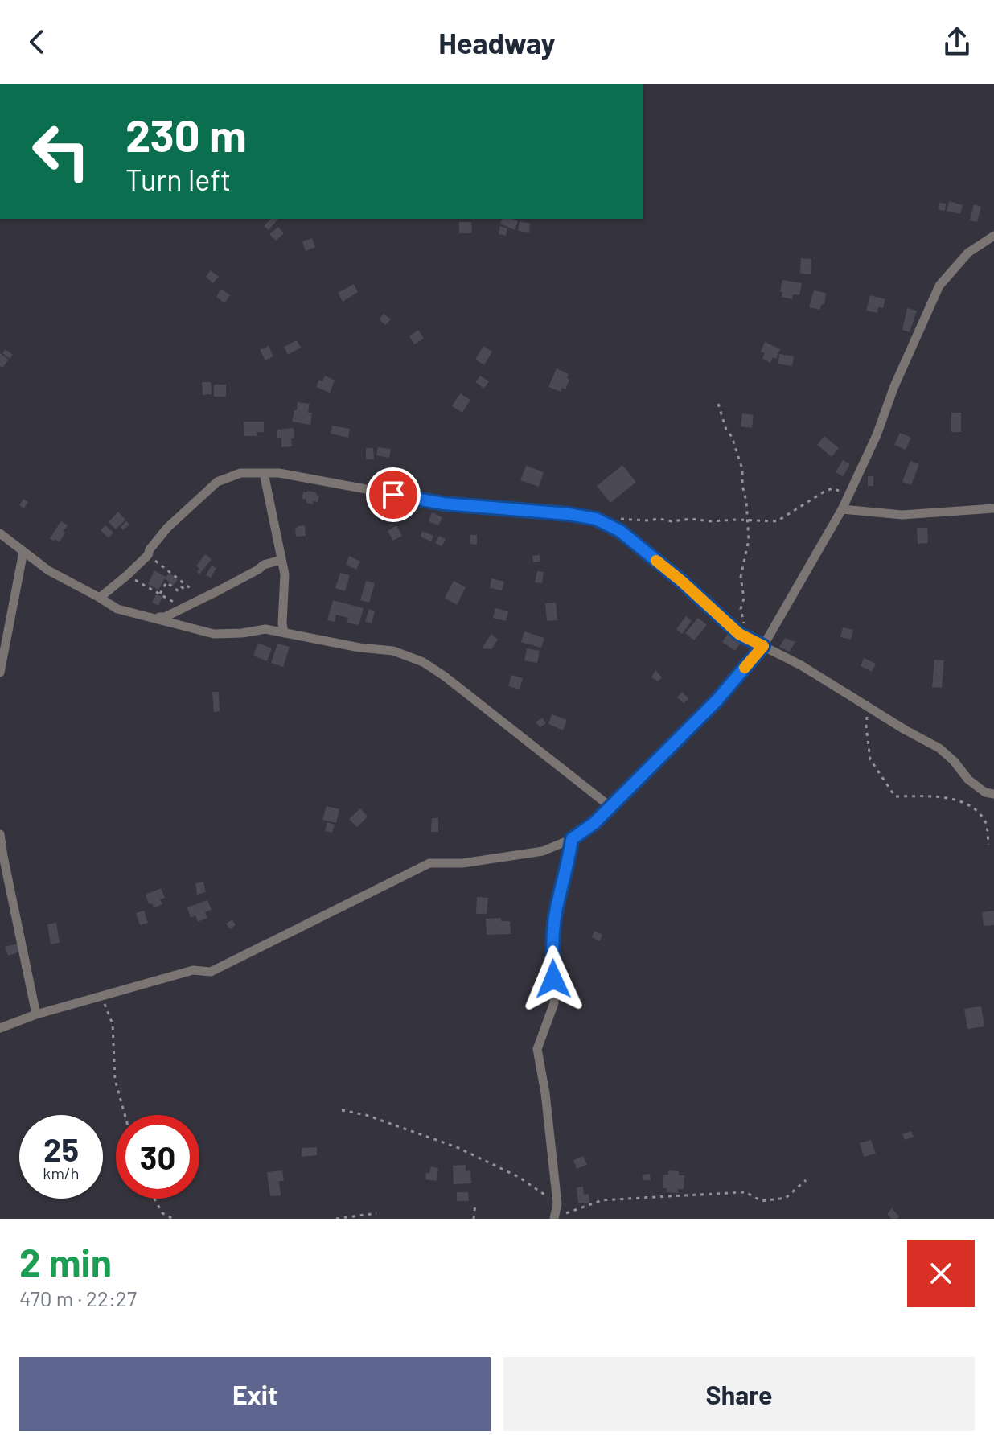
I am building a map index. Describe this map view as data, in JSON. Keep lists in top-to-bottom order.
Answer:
{
  "page": {
    "header": "Headway",
    "turn": ["230 m", "Turn left"],
    "speed": "25 km/h",
    "limit": "30",
    "heading": ["2 min", "470 m · 22:27"],
    "buttons": ["Exit", "Share"]
  }
}
